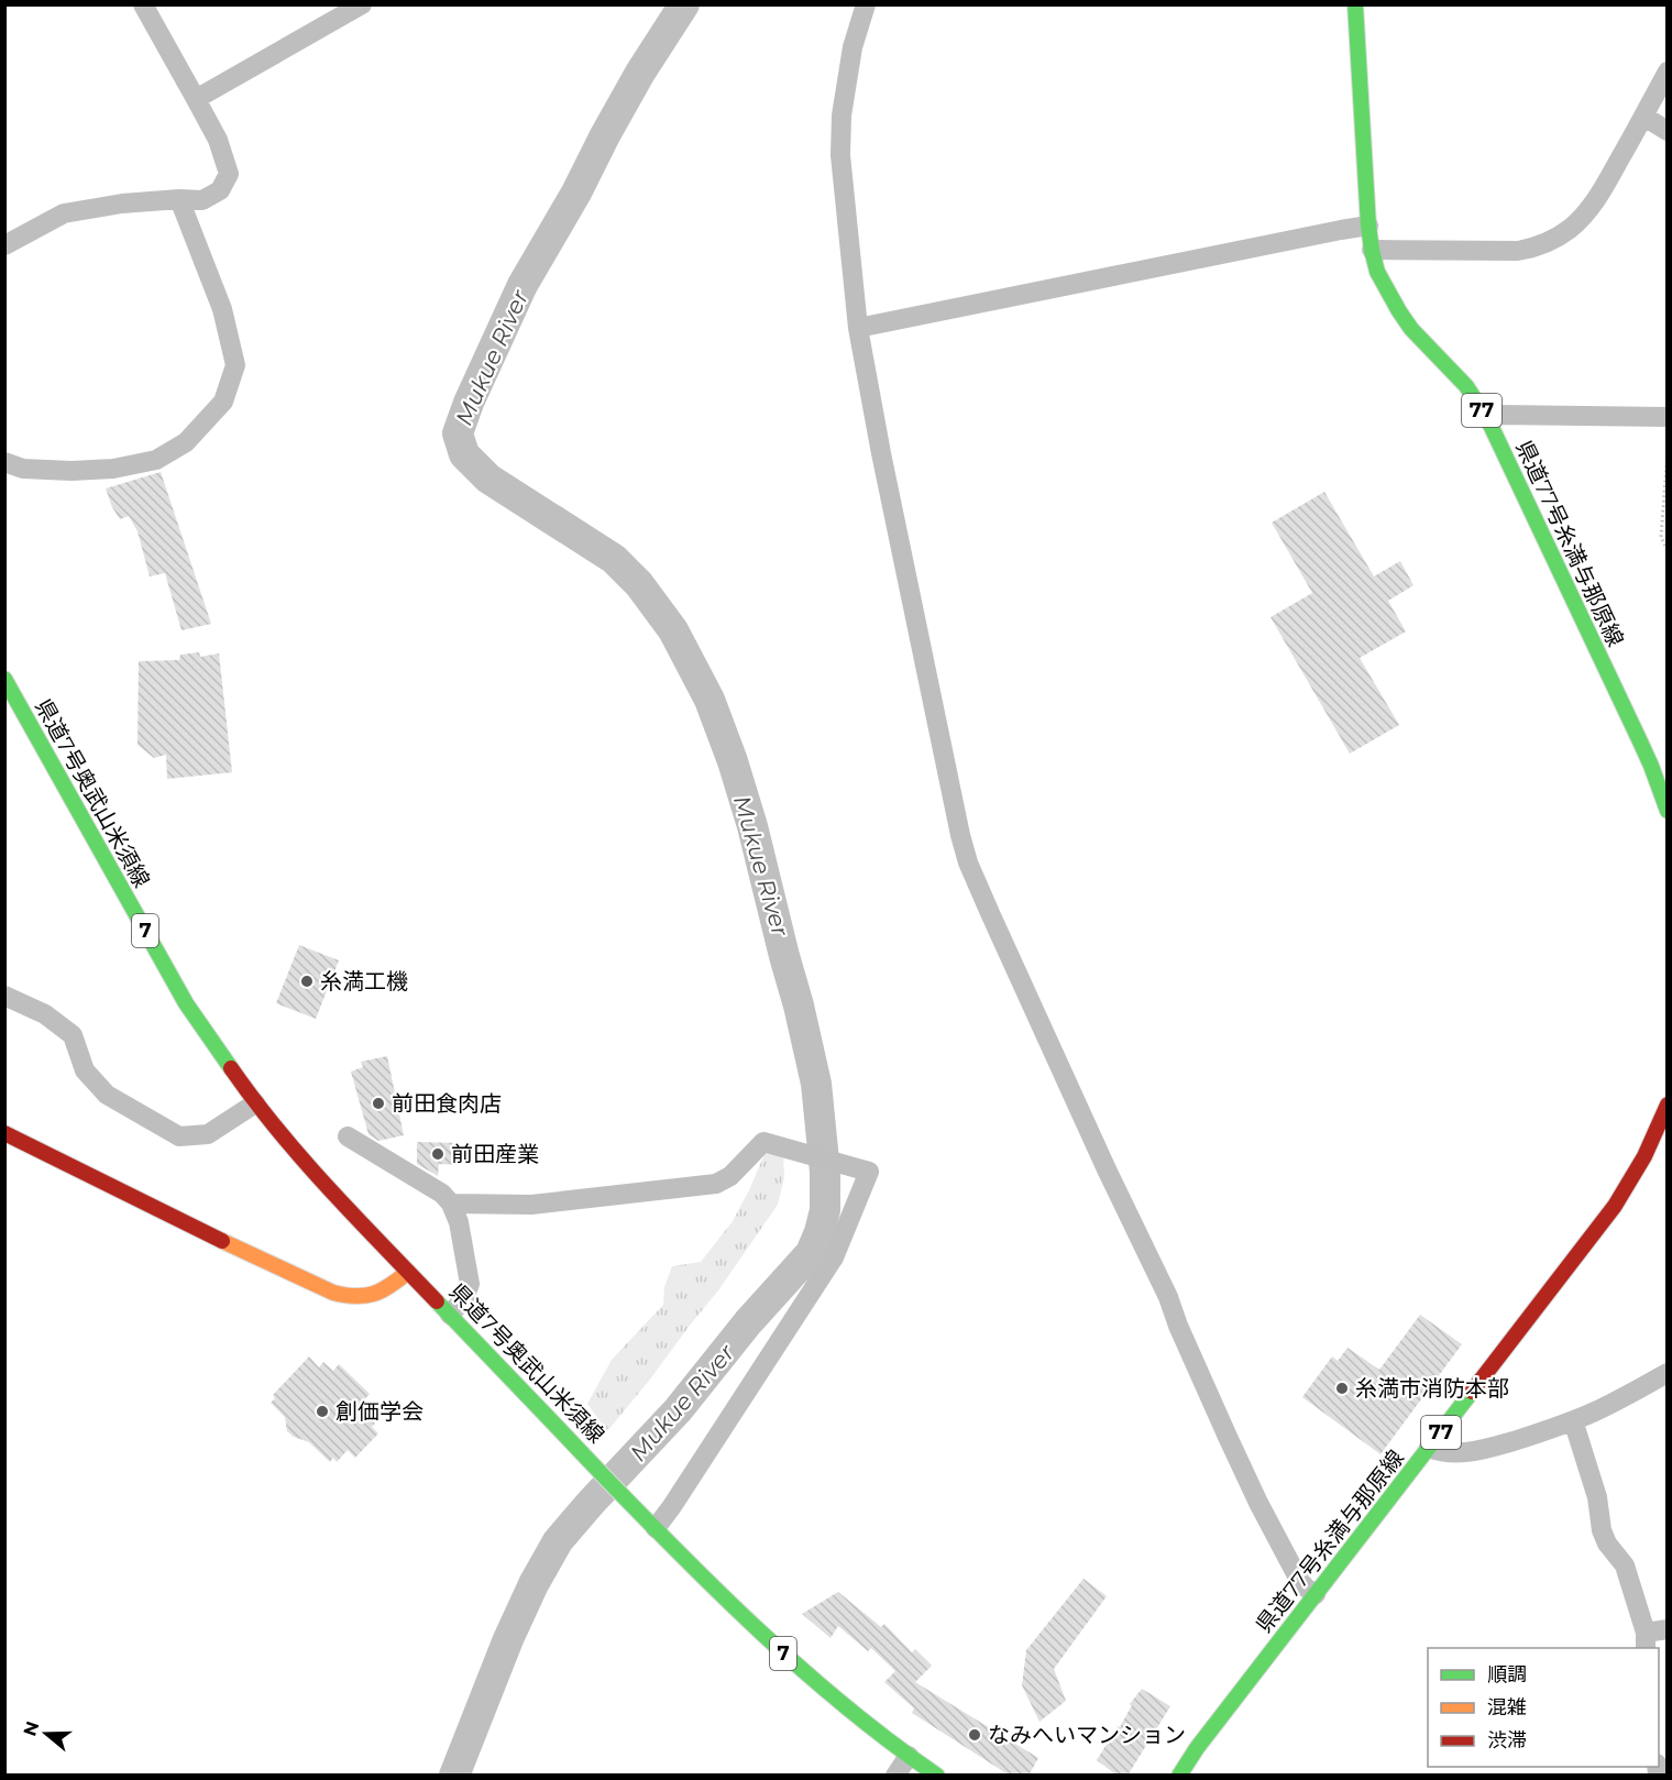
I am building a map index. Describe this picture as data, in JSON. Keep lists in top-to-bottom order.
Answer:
{
  "streets": {
    "main road": [
      "77",
      "県道77号糸満与那原線",
      "県道7号奥武山米須線",
      "7"
    ]
  },
  "water": ["Mukue River"],
  "places": [
    "糸満工機",
    "前田食肉店",
    "前田産業",
    "糸満市消防本部",
    "創価学会",
    "なみへいマンション"
  ],
  "legend": ["順調", "混雑", "渋滞"],
  "north": "left"
}
